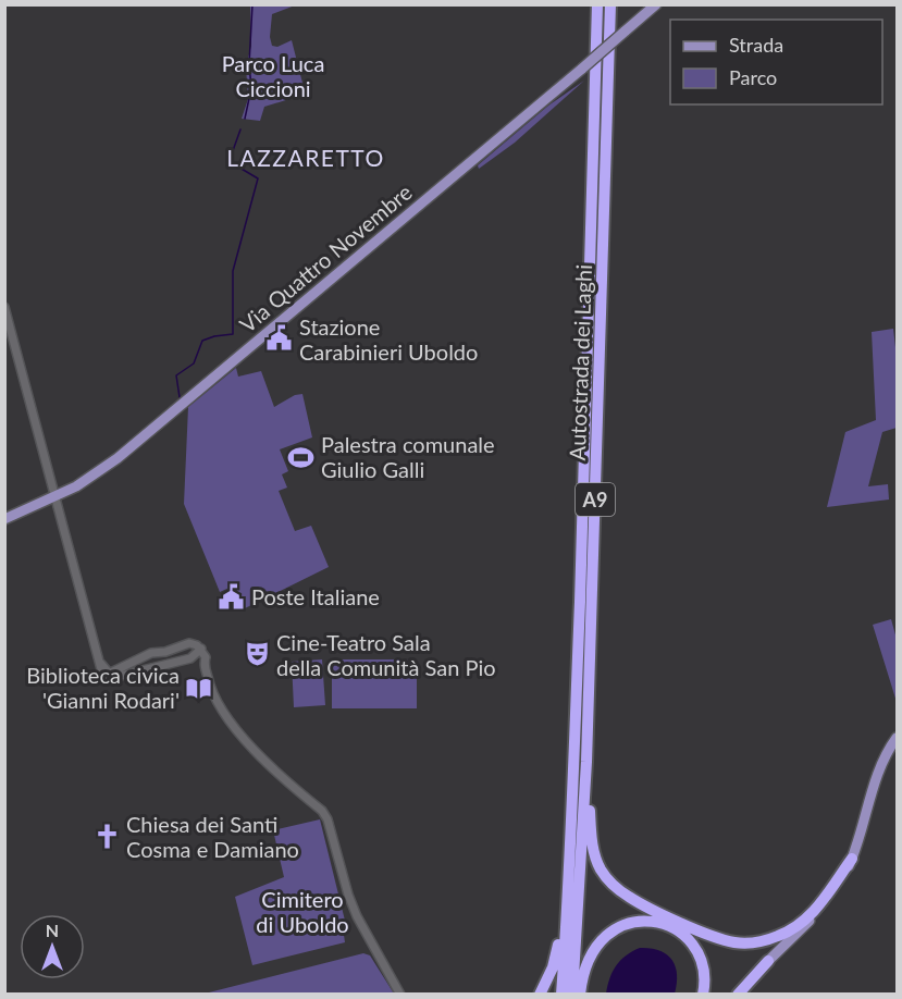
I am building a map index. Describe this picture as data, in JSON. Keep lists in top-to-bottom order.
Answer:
{
  "streets": {
    "highway": ["Autostrada dei Laghi", "A9"],
    "main road": ["Via Quattro Novembre"]
  },
  "districts": ["LAZZARETTO"],
  "parks": ["Parco Luca Ciccioni", "Cimitero di Uboldo"],
  "places": {
    "public building": ["Stazione Carabinieri Uboldo", "Poste Italiane"],
    "sports": ["Palestra comunale Giulio Galli"],
    "theatre": ["Cine-Teatro Sala della Comunità San Pio"],
    "library": ["Biblioteca civica 'Gianni Rodari'"],
    "church": ["Chiesa dei Santi Cosma e Damiano"]
  },
  "legend": ["Strada", "Parco"],
  "north": "top"
}
